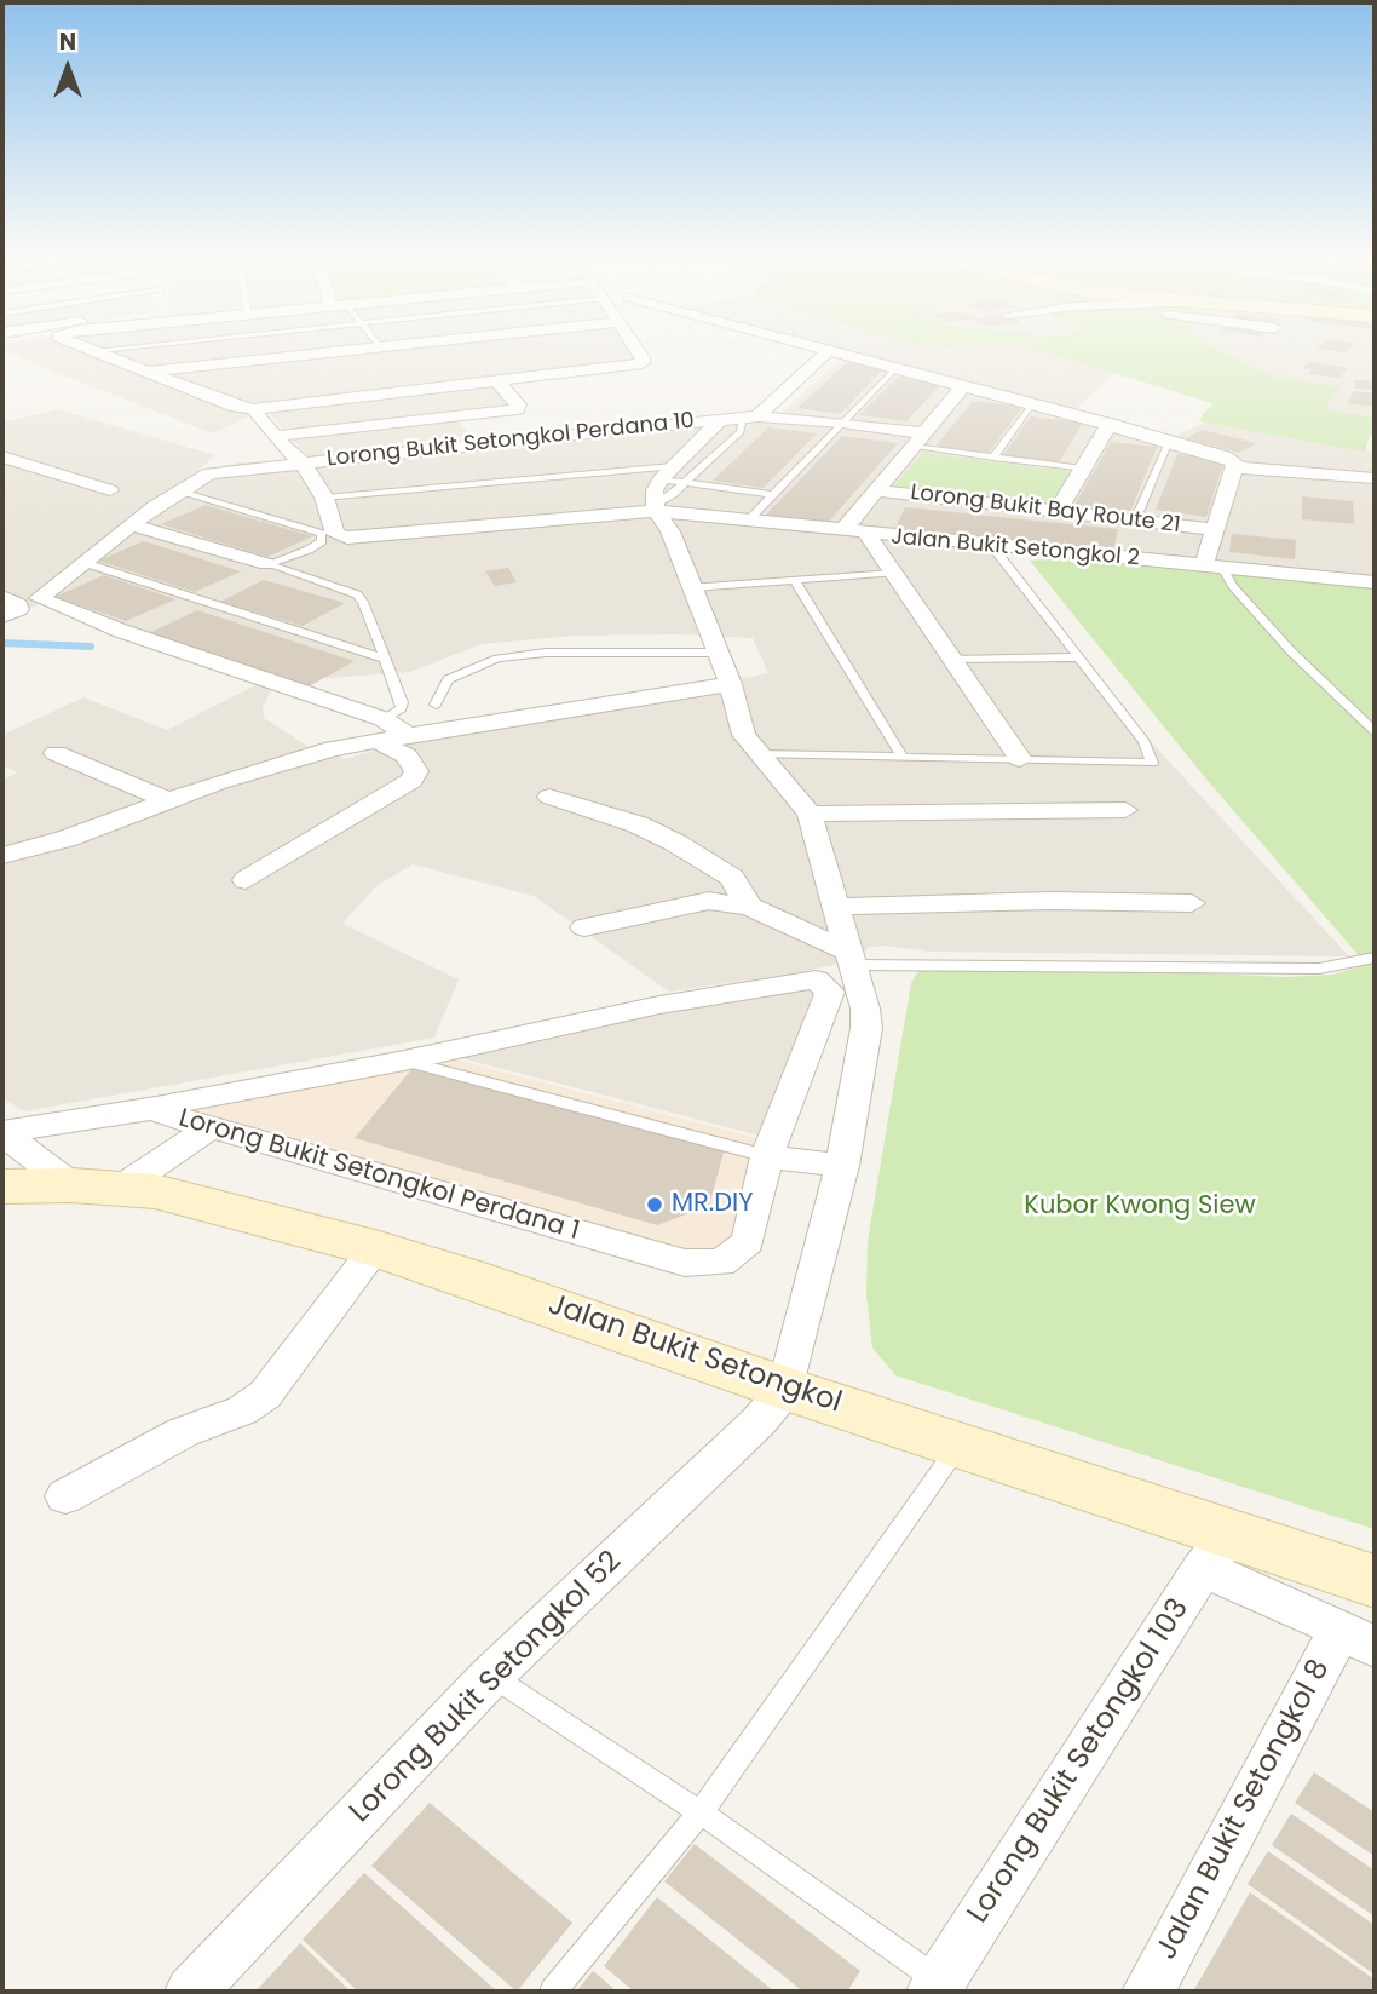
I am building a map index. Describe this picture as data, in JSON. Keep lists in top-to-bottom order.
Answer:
{
  "streets": {
    "street": [
      "Lorong Bukit Setongkol Perdana 10",
      "Lorong Bukit Bay Route 21",
      "Jalan Bukit Setongkol 2",
      "Lorong Bukit Setongkol Perdana 1",
      "Jalan Bukit Setongkol",
      "Lorong Bukit Setongkol 52",
      "Lorong Bukit Setongkol 103",
      "Jalan Bukit Setongkol 8"
    ]
  },
  "crossings": [
    ["Jalan Bukit Setongkol", "Lorong Bukit Setongkol 52"],
    ["Jalan Bukit Setongkol", "Lorong Bukit Setongkol 103"]
  ],
  "parks": ["Kubor Kwong Siew"],
  "places": ["MR.DIY"],
  "north": "top"
}
